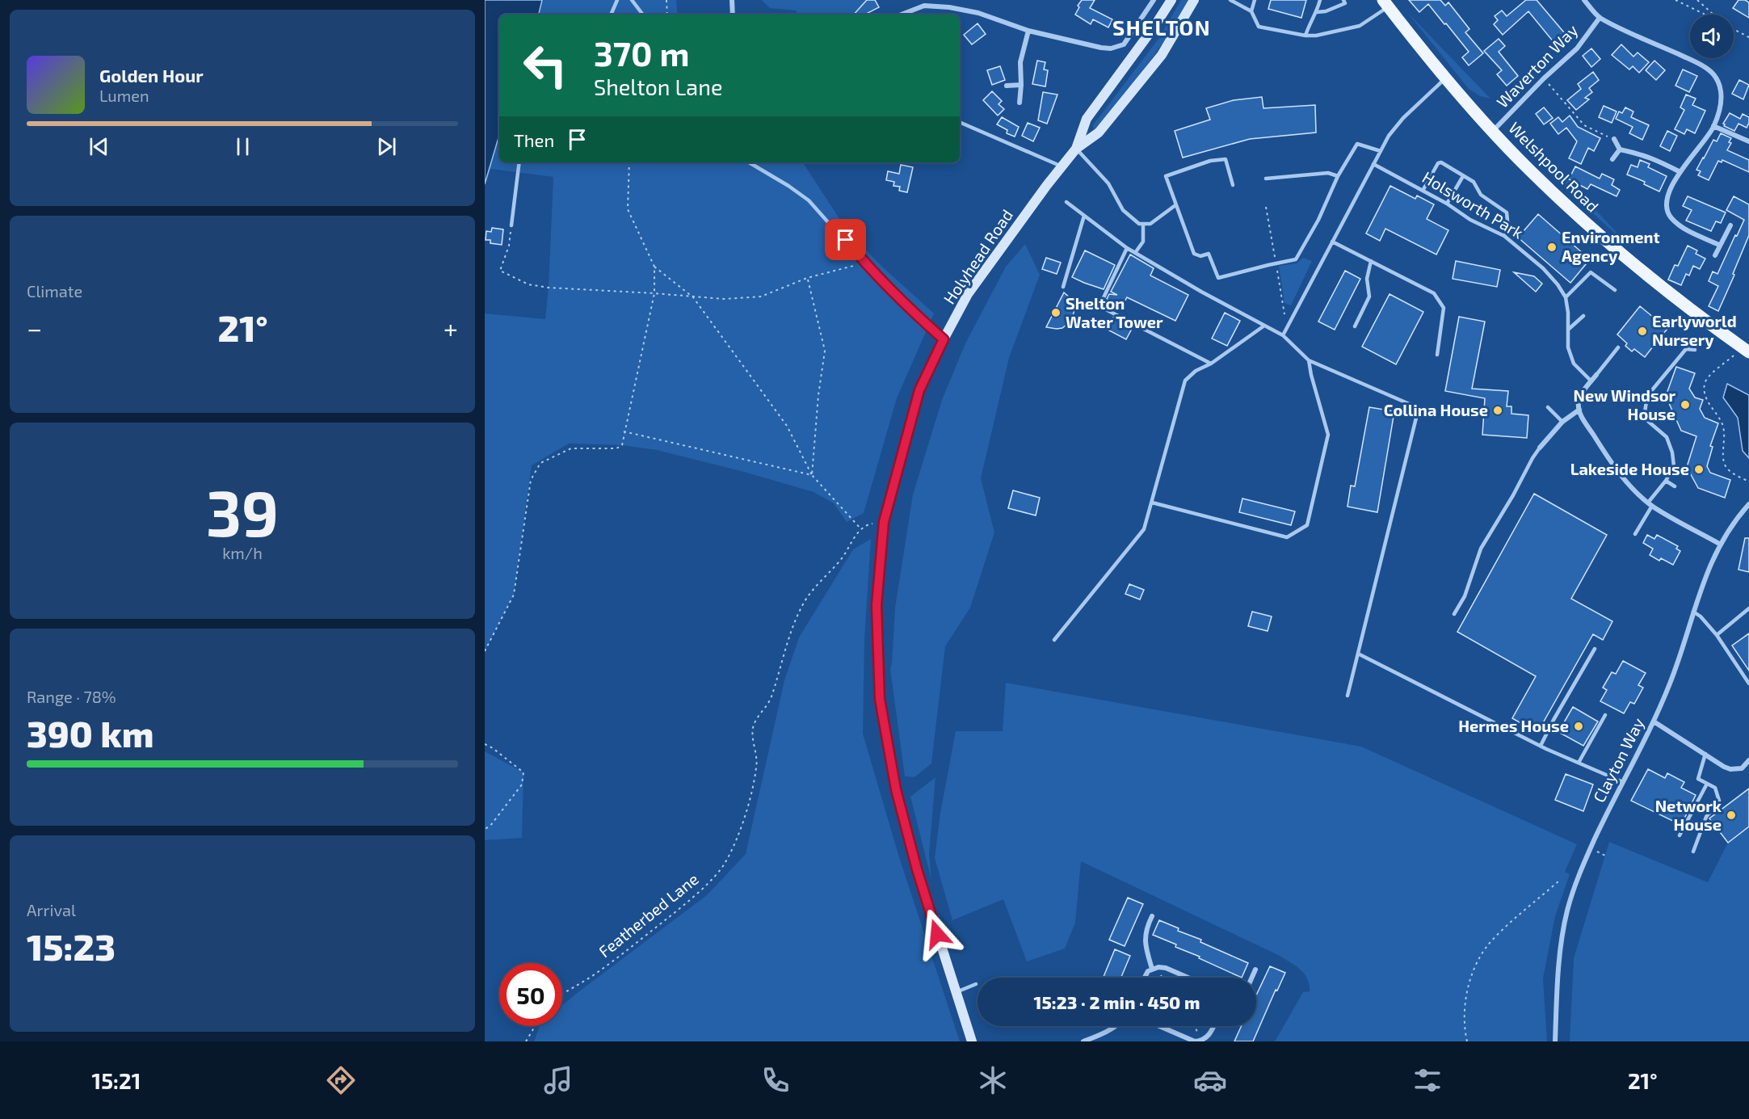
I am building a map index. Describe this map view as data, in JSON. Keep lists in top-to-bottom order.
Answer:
{
  "streets": {
    "main road": ["Welshpool Road", "Holyhead Road"],
    "street": ["Waverton Way", "Clayton Way"],
    "lane": ["Holsworth Park"],
    "path": ["Featherbed Lane"]
  },
  "crossings": [
    ["Waverton Way", "Welshpool Road"]
  ],
  "districts": ["SHELTON"],
  "places": [
    "Environment Agency",
    "Shelton Water Tower",
    "Earlyworld Nursery",
    "New Windsor House",
    "Collina House",
    "Lakeside House",
    "Hermes House",
    "Network House"
  ],
  "page": {
    "turn": ["370 m", "Shelton Lane"],
    "song": ["Golden Hour", "Lumen"],
    "then": "Then",
    "tile": [
      "Climate",
      ["39", "km/h"],
      ["Range · 78%", "390 km"],
      ["Arrival", "15:23"]
    ],
    "heat": ["−", "21°", "+"],
    "limit": "50",
    "trip": "15:23 · 2 min · 450 m",
    "tabs": ["15:21", "21°"]
  }
}
